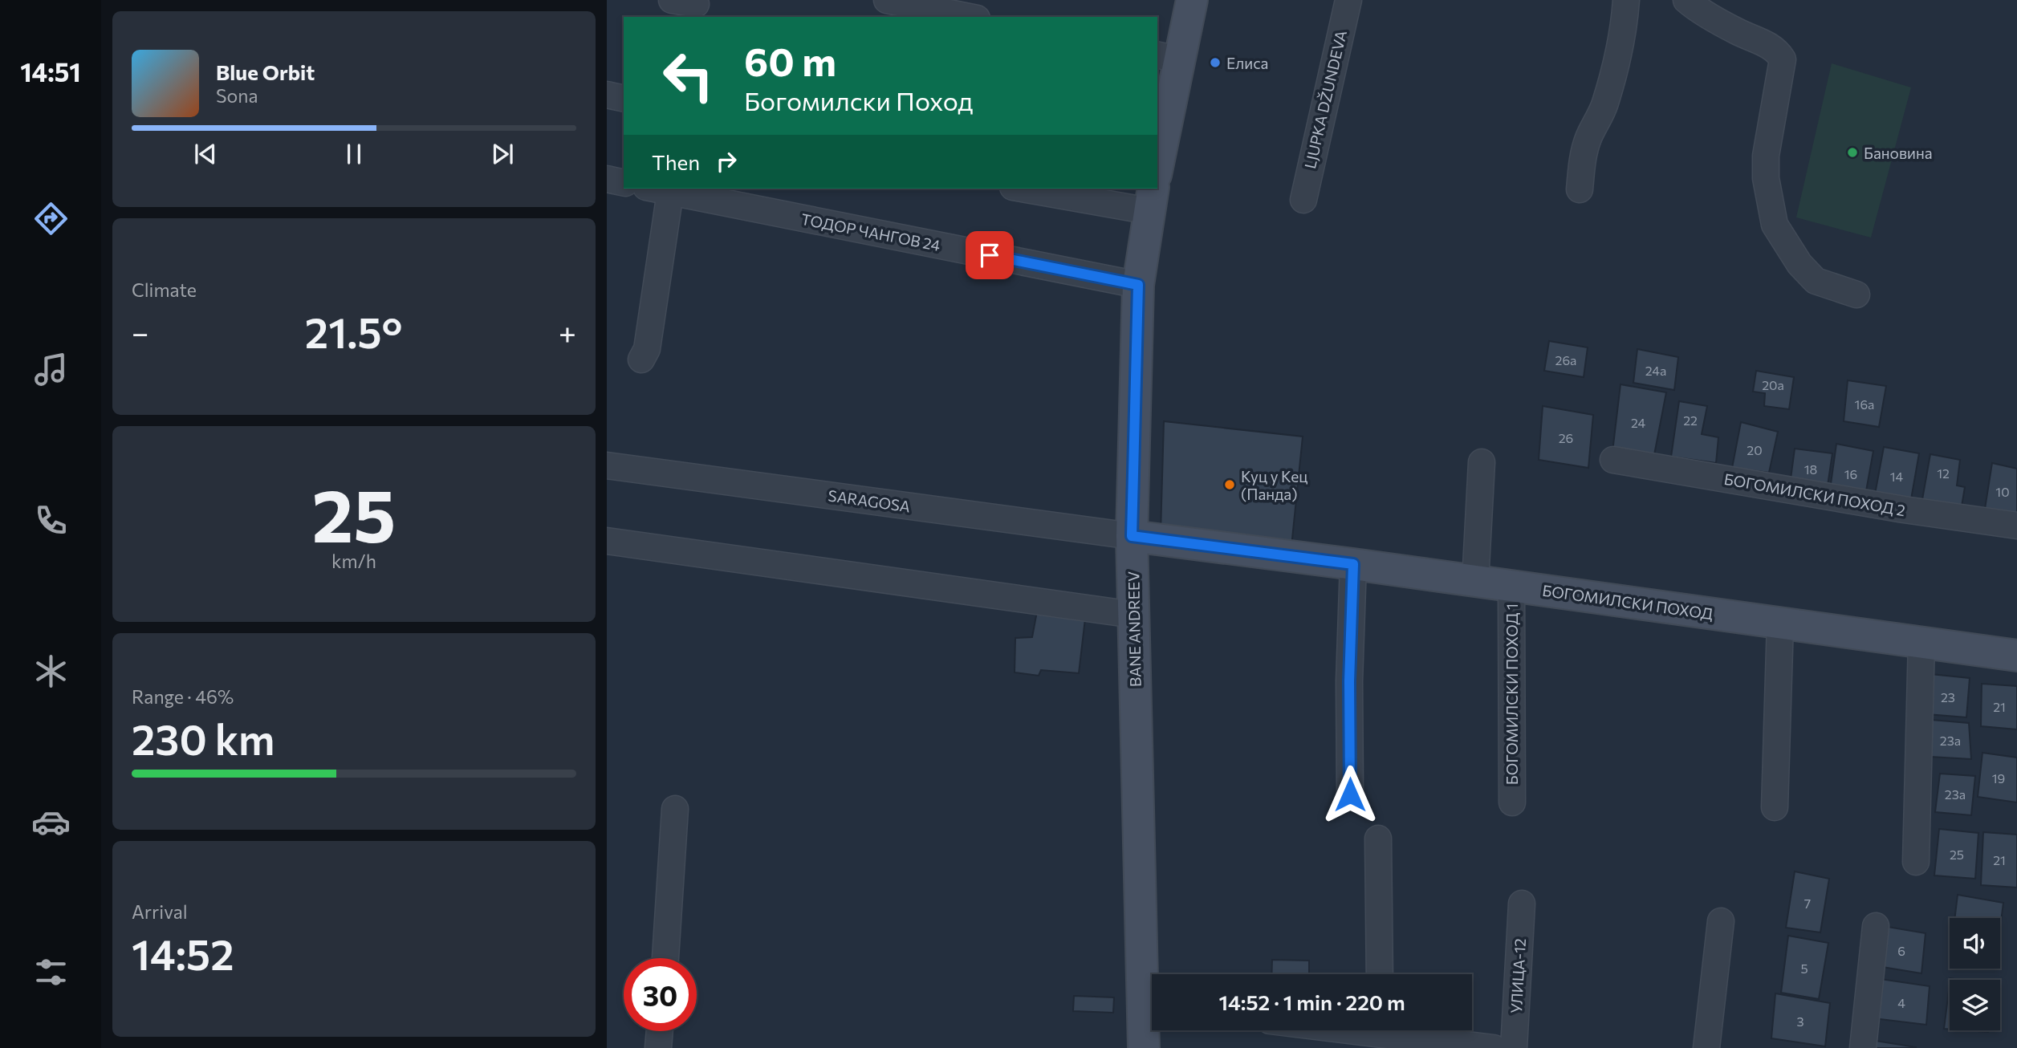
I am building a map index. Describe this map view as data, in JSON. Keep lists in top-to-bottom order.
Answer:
{
  "streets": {
    "street": [
      "LJUPKA DŽUNDEVA",
      "ТОДОР ЧАНГОВ 24",
      "БОГОМИЛСКИ ПОХОД 2",
      "SARAGOSA",
      "БОГОМИЛСКИ ПОХОД",
      "BANE ANDREEV",
      "БОГОМИЛСКИ ПОХОД 1",
      "УЛИЦА-12"
    ]
  },
  "crossings": [
    ["ТОДОР ЧАНГОВ 24", "BANE ANDREEV"],
    ["SARAGOSA", "БОГОМИЛСКИ ПОХОД"],
    ["SARAGOSA", "BANE ANDREEV"],
    ["БОГОМИЛСКИ ПОХОД", "BANE ANDREEV"],
    ["БОГОМИЛСКИ ПОХОД", "БОГОМИЛСКИ ПОХОД 1"]
  ],
  "places": ["Елиса", "Бановина", "Куц у Кец (Панда)"],
  "house_numbers": [
    "26а",
    "24а",
    "20а",
    "16а",
    "22",
    "24",
    "26",
    "20",
    "18",
    "12",
    "16",
    "14",
    "10",
    "23",
    "21",
    "23а",
    "19",
    "23а",
    "25",
    "21",
    "7",
    "6",
    "5",
    "4",
    "3"
  ],
  "page": {
    "tabs": "14:51",
    "turn": ["60 m", "Богомилски Поход"],
    "song": ["Blue Orbit", "Sona"],
    "then": "Then",
    "tile": [
      "Climate",
      ["25", "km/h"],
      ["Range · 46%", "230 km"],
      ["Arrival", "14:52"]
    ],
    "heat": ["−", "21.5°", "+"],
    "limit": "30",
    "trip": "14:52 · 1 min · 220 m"
  }
}
